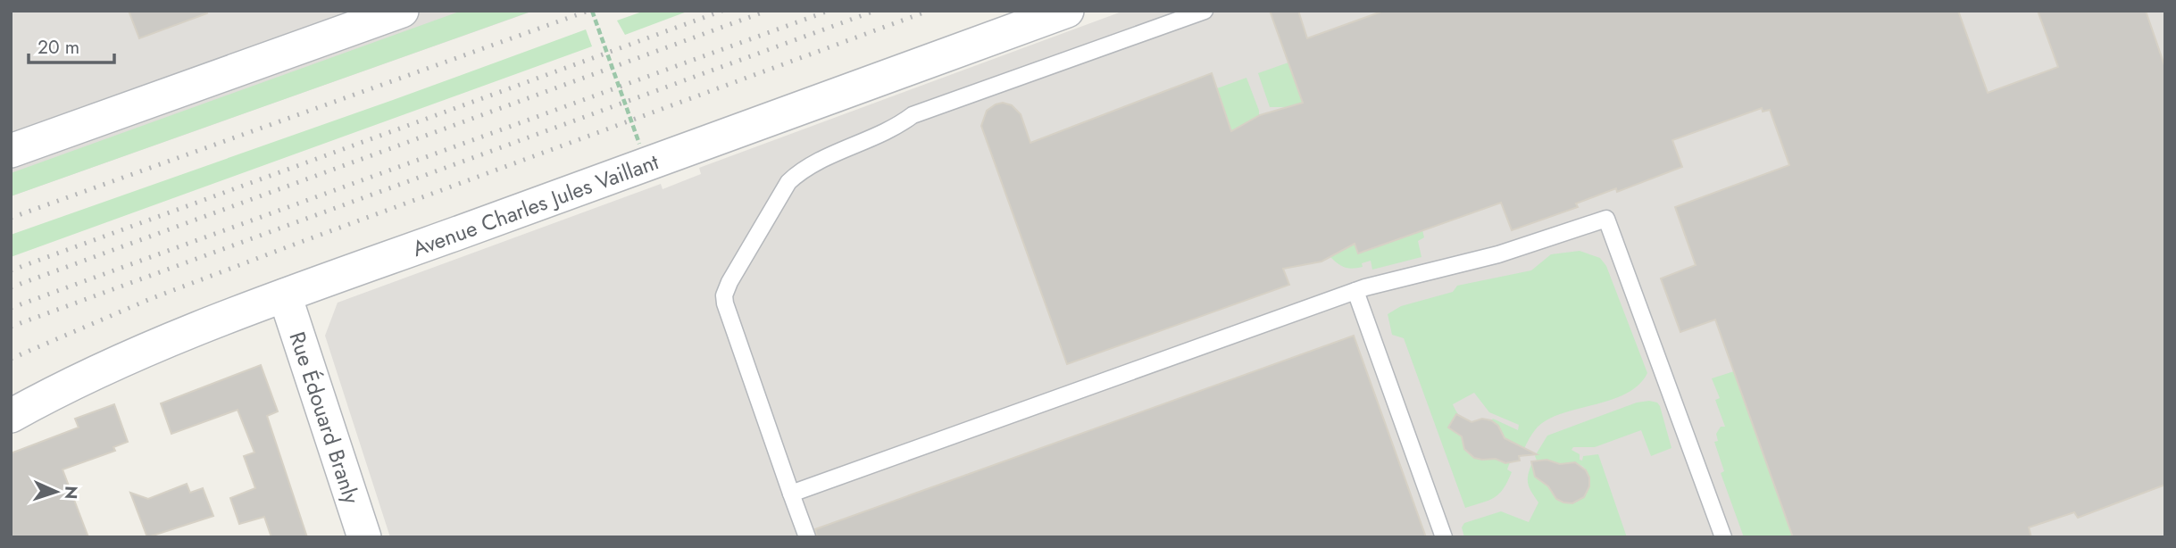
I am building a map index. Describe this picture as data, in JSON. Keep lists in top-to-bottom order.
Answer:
{
  "streets": {
    "street": ["Avenue Charles Jules Vaillant", "Rue Édouard Branly"]
  },
  "crossings": [
    ["Avenue Charles Jules Vaillant", "Rue Édouard Branly"]
  ],
  "scale_bar": "20 m",
  "north": "right"
}
